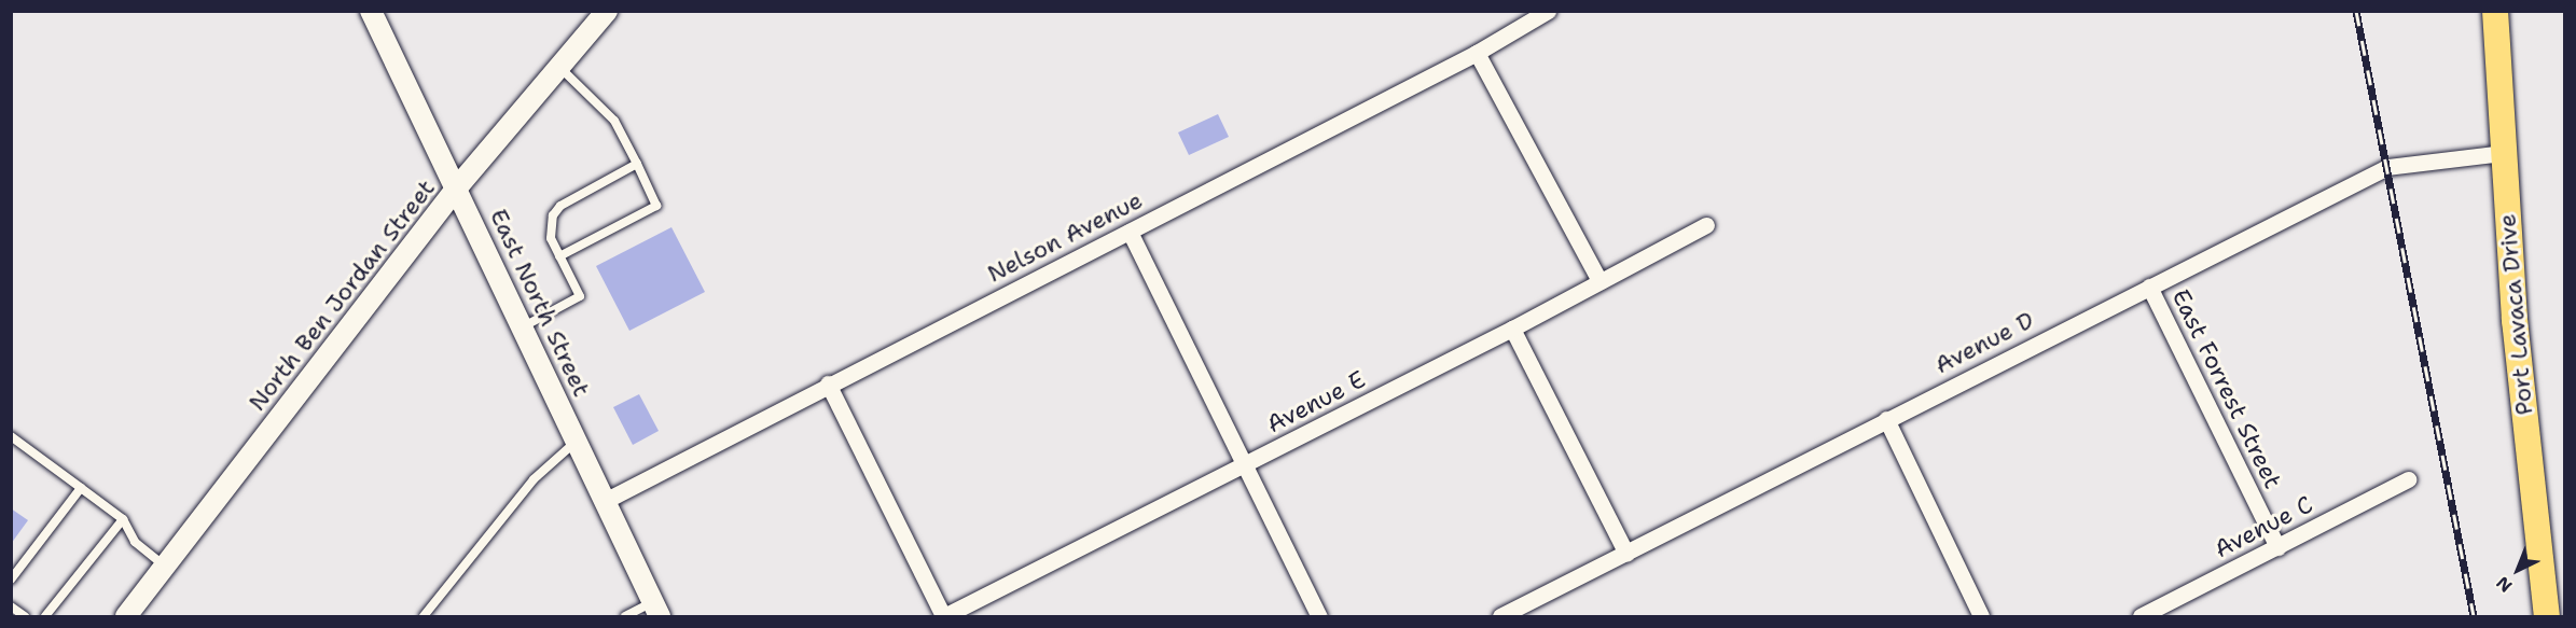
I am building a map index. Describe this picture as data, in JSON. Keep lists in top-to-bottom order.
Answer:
{
  "streets": {
    "main road": ["Port Lavaca Drive"],
    "street": [
      "Nelson Avenue",
      "North Ben Jordan Street",
      "East North Street",
      "Avenue D",
      "East Forrest Street",
      "Avenue E",
      "Avenue C"
    ]
  },
  "crossings": [
    ["Nelson Avenue", "East North Street"],
    ["North Ben Jordan Street", "East North Street"],
    ["Port Lavaca Drive", "Avenue D"],
    ["Avenue D", "East Forrest Street"],
    ["East Forrest Street", "Avenue C"]
  ],
  "north": "bottom left"
}
